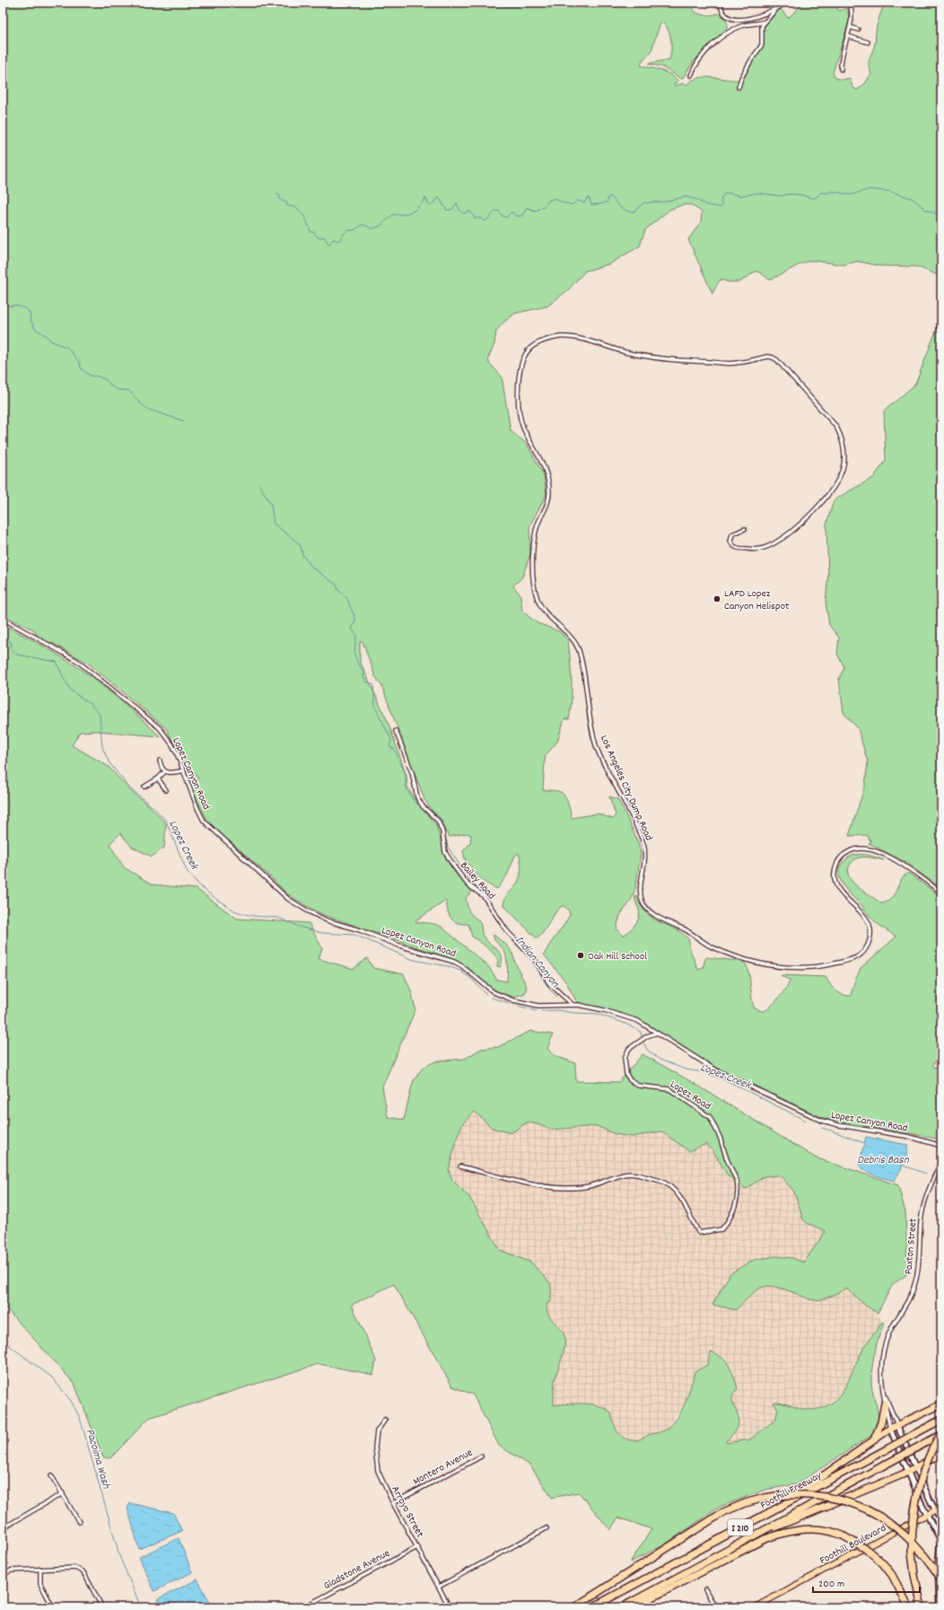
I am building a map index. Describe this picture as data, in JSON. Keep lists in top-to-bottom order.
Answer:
{
  "streets": {
    "highway": ["Foothill Freeway", "I 210"],
    "main road": ["Foothill Boulevard"],
    "street": [
      "Lopez Canyon Road",
      "Los Angeles City Dump Road",
      "Bailey Road",
      "Lopez Road",
      "Paxton Street",
      "Montero Avenue",
      "Arroyo Street",
      "Gladstone Avenue"
    ]
  },
  "crossings": [
    ["Lopez Canyon Road", "Bailey Road"],
    ["Lopez Canyon Road", "Lopez Road"],
    ["Paxton Street", "Foothill Boulevard"],
    ["Montero Avenue", "Arroyo Street"],
    ["Arroyo Street", "Gladstone Avenue"]
  ],
  "water": [
    "Lopez Creek",
    "Indian Canyon",
    "Debris Basn",
    "Pacoima Wash"
  ],
  "places": ["LAFD Lopez Canyon Helispot", "Oak Hill School"],
  "scale_bar": "200 m"
}
